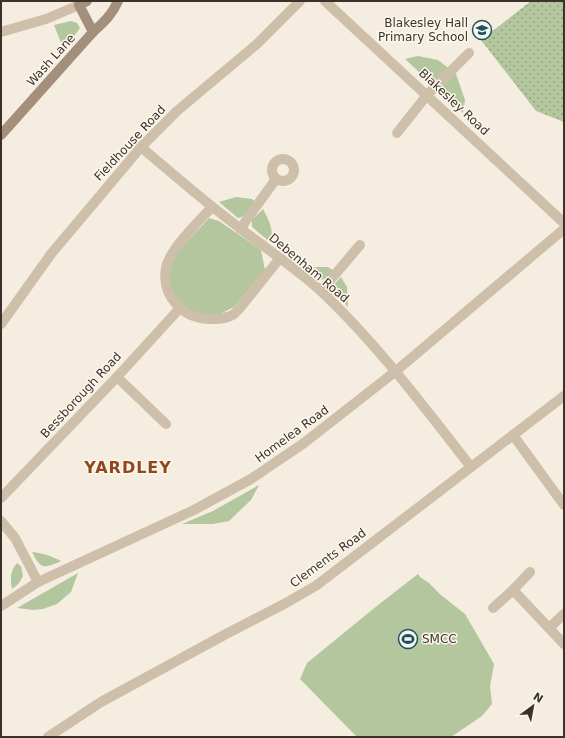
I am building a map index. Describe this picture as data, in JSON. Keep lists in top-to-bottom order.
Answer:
{
  "streets": {
    "street": [
      "Wash Lane",
      "Blakesley Road",
      "Fieldhouse Road",
      "Debenham Road",
      "Bessborough Road",
      "Homelea Road",
      "Clements Road"
    ]
  },
  "crossings": [
    ["Fieldhouse Road", "Debenham Road"],
    ["Debenham Road", "Bessborough Road"],
    ["Debenham Road", "Homelea Road"],
    ["Debenham Road", "Clements Road"]
  ],
  "districts": ["YARDLEY"],
  "places": {
    "school or university": ["Blakesley Hall Primary School"],
    "sports": ["SMCC"]
  },
  "north": "top right"
}
